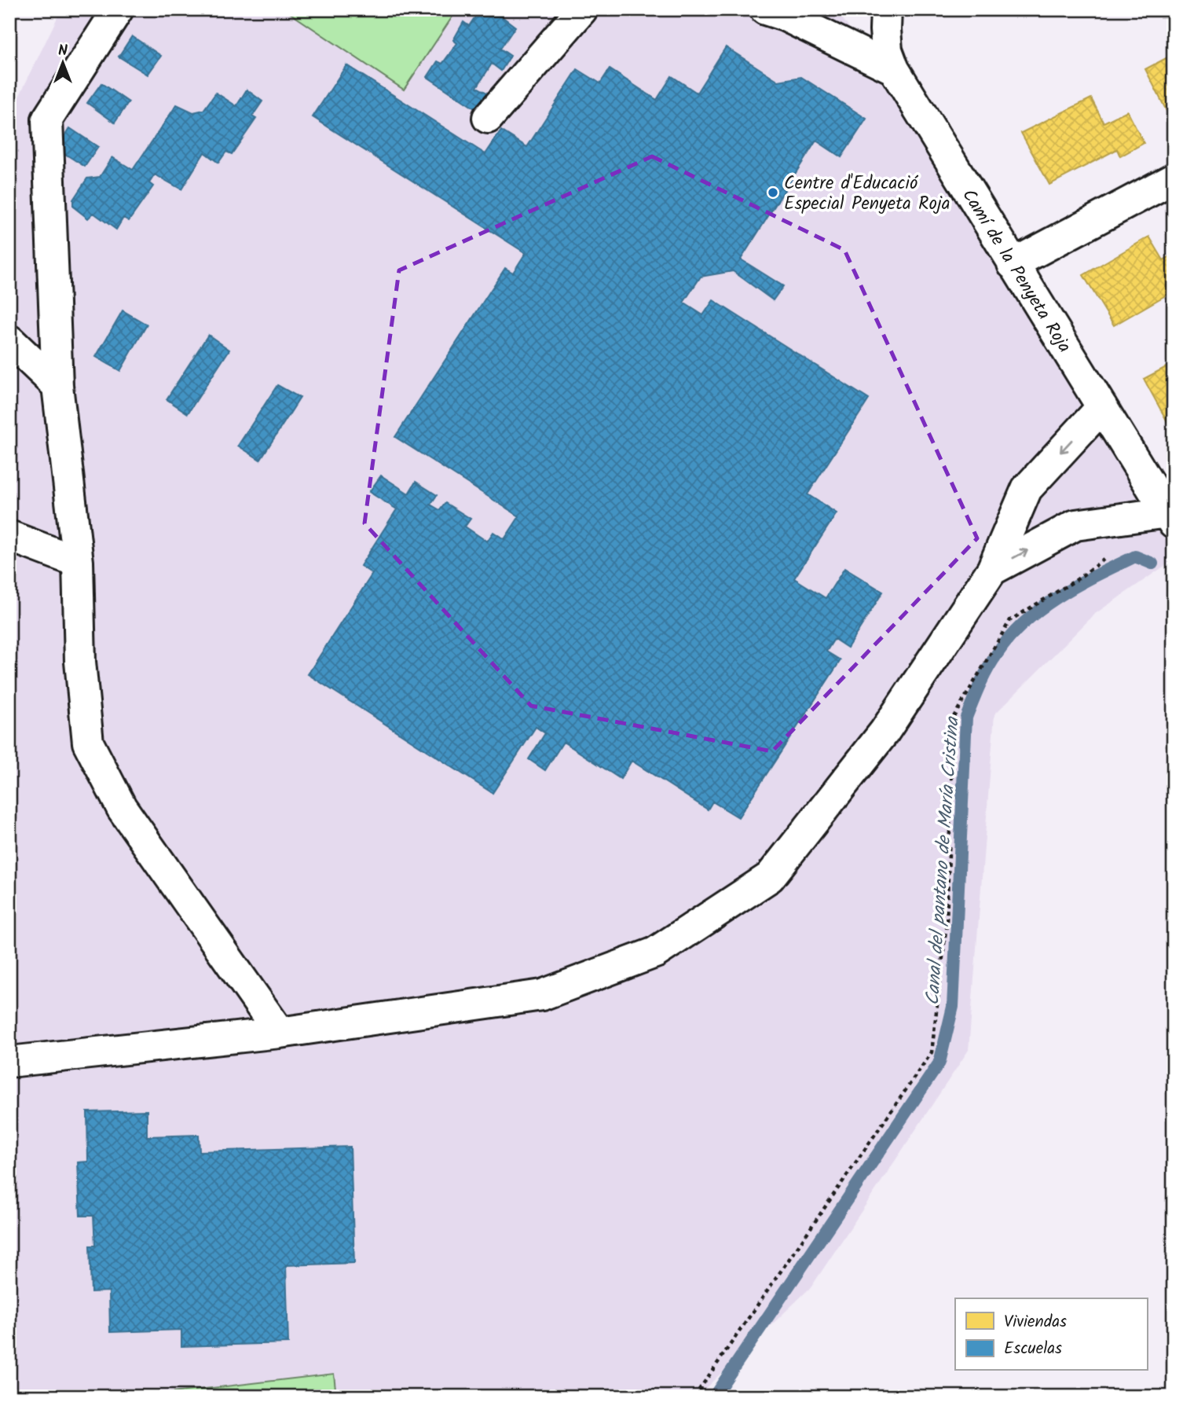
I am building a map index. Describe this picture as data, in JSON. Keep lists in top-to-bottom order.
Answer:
{
  "streets": {
    "street": ["Camí de la Penyeta Roja"]
  },
  "water": ["Canal del pantano de María Cristina"],
  "places": ["Centre d'Educació Especial Penyeta Roja"],
  "legend": ["Viviendas", "Escuelas"],
  "north": "top"
}
